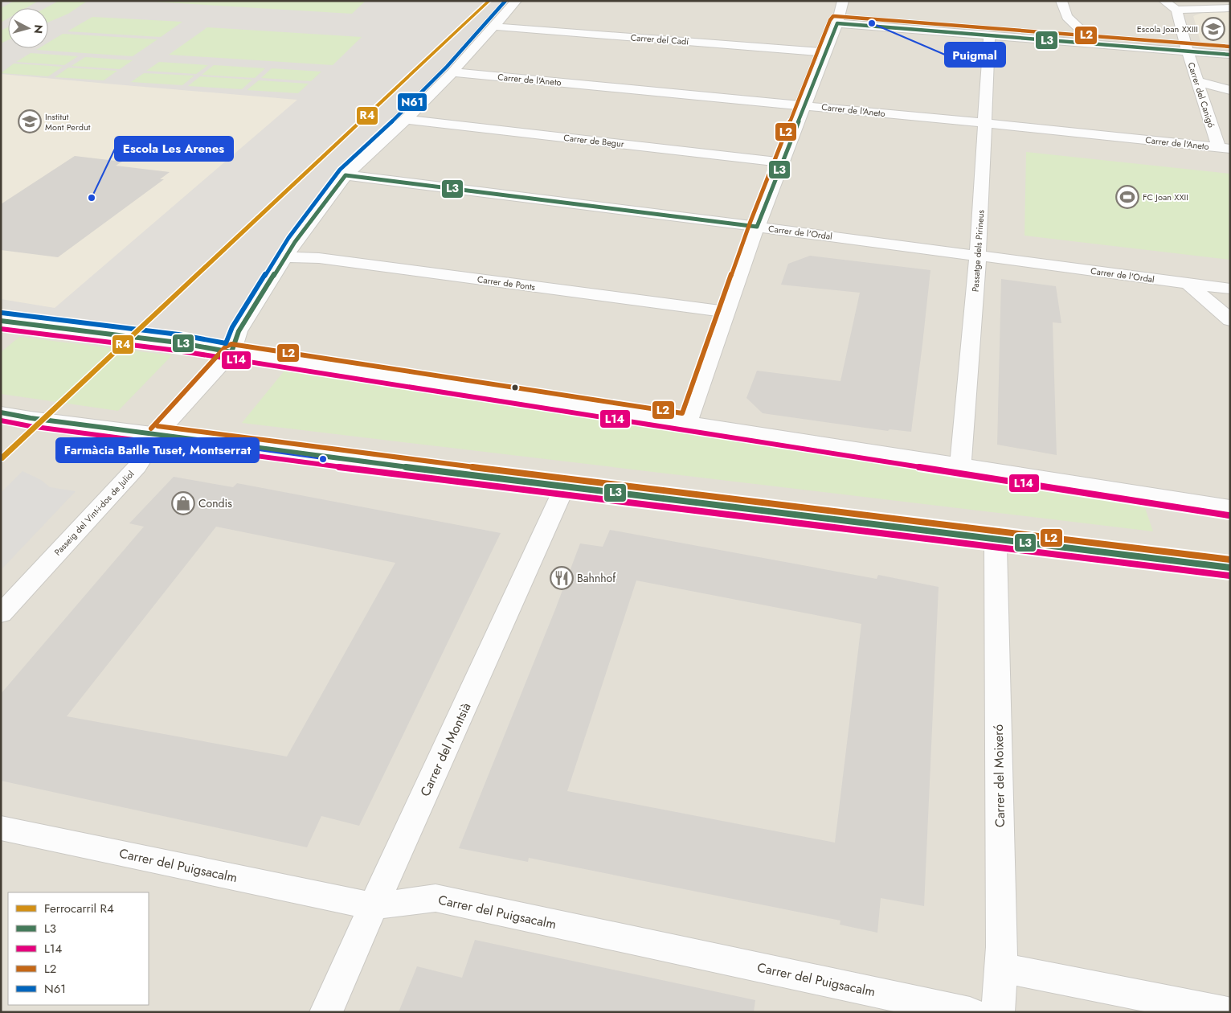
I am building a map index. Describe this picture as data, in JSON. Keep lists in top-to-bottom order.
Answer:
{
  "streets": {
    "street": [
      "Carrer del Cadí",
      "Carrer de l'Aneto",
      "Carrer del Canigó",
      "Carrer de Begur",
      "Carrer de l'Ordal",
      "Passatge dels Pirineus",
      "Carrer de Ponts",
      "Passeig del Vint-i-dos de Juliol",
      "Carrer del Montsià",
      "Carrer del Moixeró",
      "Carrer del Puigsacalm"
    ]
  },
  "crossings": [
    ["Carrer del Cadí", "Passeig del Vint-i-dos de Juliol"],
    ["Carrer de l'Aneto", "Carrer del Canigó"],
    ["Carrer de l'Aneto", "Passatge dels Pirineus"],
    ["Carrer de l'Aneto", "Passeig del Vint-i-dos de Juliol"],
    ["Carrer de Begur", "Passeig del Vint-i-dos de Juliol"],
    ["Carrer de l'Ordal", "Passatge dels Pirineus"],
    ["Carrer de l'Ordal", "Passeig del Vint-i-dos de Juliol"],
    ["Carrer de Ponts", "Passeig del Vint-i-dos de Juliol"],
    ["Carrer del Montsià", "Carrer del Puigsacalm"]
  ],
  "places": {
    "other": ["Puigmal", "Escola Les Arenes", "Farmàcia Batlle Tuset, Montserrat"],
    "school or university": ["Escola Joan XXIII", "Institut Mont Perdut"],
    "sports": ["FC Joan XXII"],
    "shop": ["Condis"],
    "restaurant": ["Bahnhof"]
  },
  "lines": [
    "rail line R4",
    "transit line N61",
    "transit line L2",
    "transit line L3",
    "transit line L14"
  ],
  "legend": [
    "Ferrocarril R4",
    "L3",
    "L14",
    "L2",
    "N61"
  ],
  "north": "right"
}
